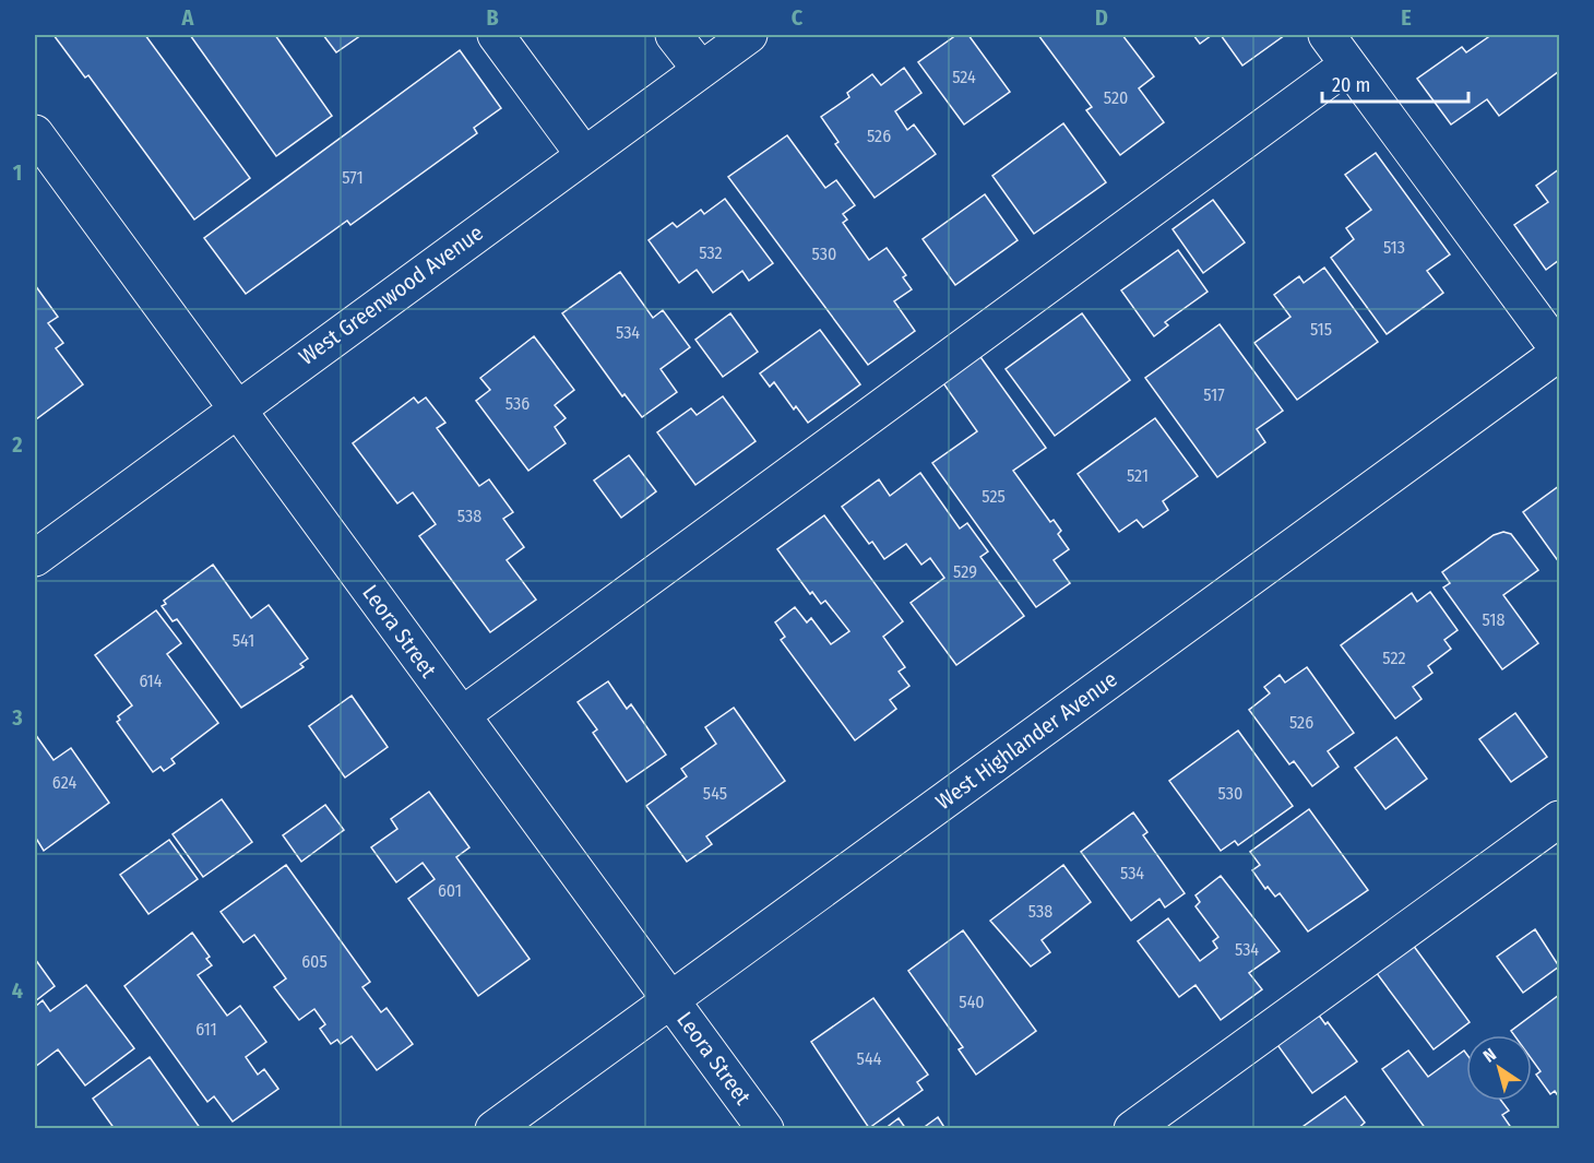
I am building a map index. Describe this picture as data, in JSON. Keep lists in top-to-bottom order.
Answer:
{
  "streets": {
    "street": ["West Greenwood Avenue", "Leora Street", "West Highlander Avenue"]
  },
  "crossings": [
    ["West Greenwood Avenue", "Leora Street"],
    ["Leora Street", "West Highlander Avenue"]
  ],
  "house_numbers": [
    "524",
    "520",
    "526",
    "571",
    "513",
    "532",
    "530",
    "515",
    "534",
    "517",
    "536",
    "521",
    "525",
    "538",
    "529",
    "518",
    "541",
    "522",
    "614",
    "526",
    "624",
    "545",
    "530",
    "534",
    "601",
    "538",
    "534",
    "605",
    "540",
    "611",
    "544"
  ],
  "scale_bar": "20 m",
  "north": "top left",
  "grid": {
    "columns": [
      "A",
      "B",
      "C",
      "D",
      "E"
    ],
    "rows": [
      "1",
      "2",
      "3",
      "4"
    ]
  }
}
